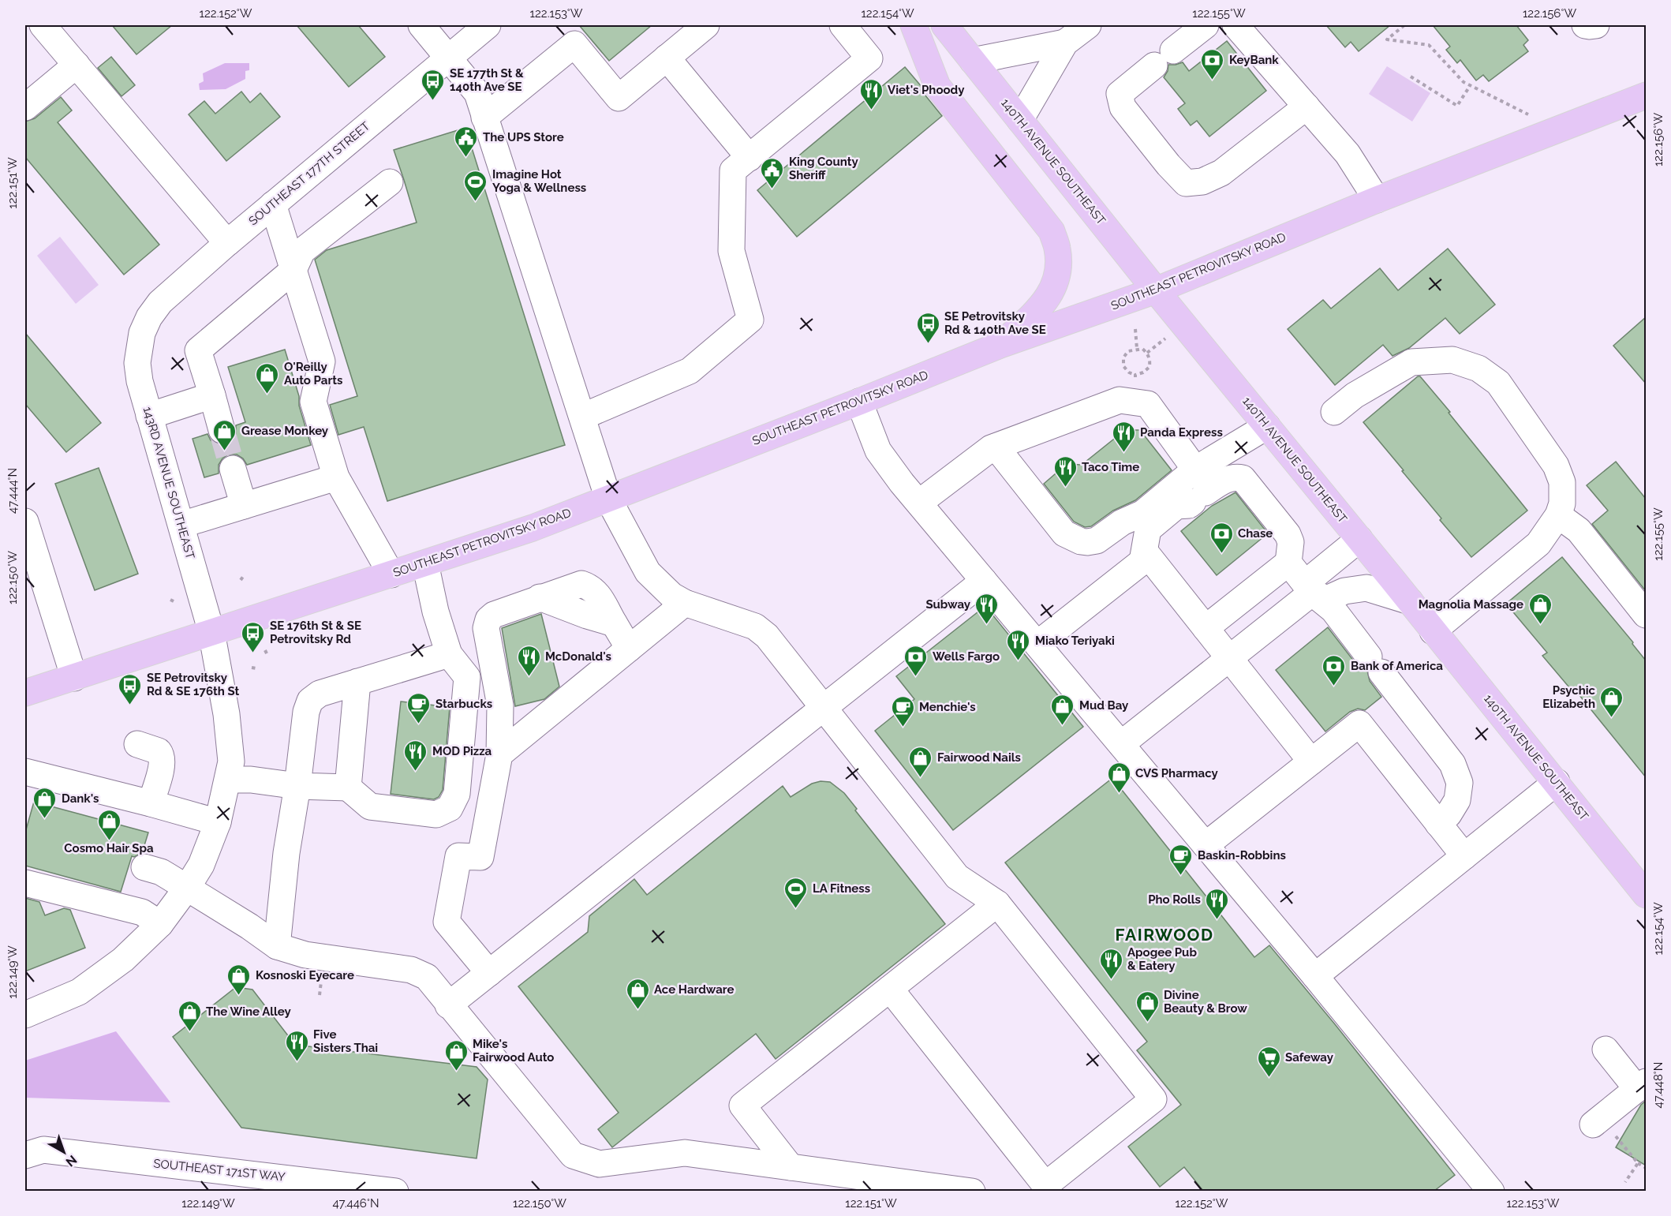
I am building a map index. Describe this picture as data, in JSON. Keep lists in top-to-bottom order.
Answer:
{
  "streets": {
    "main road": ["140TH AVENUE SOUTHEAST", "SOUTHEAST PETROVITSKY ROAD"],
    "street": ["SOUTHEAST 177TH STREET", "143RD AVENUE SOUTHEAST", "SOUTHEAST 171ST WAY"]
  },
  "crossings": [
    ["140TH AVENUE SOUTHEAST", "SOUTHEAST PETROVITSKY ROAD"],
    ["SOUTHEAST 177TH STREET", "143RD AVENUE SOUTHEAST"],
    ["SOUTHEAST PETROVITSKY ROAD", "143RD AVENUE SOUTHEAST"]
  ],
  "districts": ["FAIRWOOD"],
  "places": {
    "bank": [
      "KeyBank",
      "Chase",
      "Wells Fargo",
      "Bank of America"
    ],
    "bus stop": [
      "SE 177th St & 140th Ave SE",
      "SE Petrovitsky Rd & 140th Ave SE",
      "SE 176th St & SE Petrovitsky Rd",
      "SE Petrovitsky Rd & SE 176th St"
    ],
    "restaurant": [
      "Viet's Phoody",
      "Panda Express",
      "Taco Time",
      "Subway",
      "Miako Teriyaki",
      "McDonald's",
      "MOD Pizza",
      "Pho Rolls",
      "Apogee Pub & Eatery",
      "Five Sisters Thai"
    ],
    "public building": ["The UPS Store", "King County Sheriff"],
    "sports": ["Imagine Hot Yoga & Wellness", "LA Fitness"],
    "shop": [
      "O'Reilly Auto Parts",
      "Grease Monkey",
      "Magnolia Massage",
      "Psychic Elizabeth",
      "Mud Bay",
      "Fairwood Nails",
      "CVS Pharmacy",
      "Dank's",
      "Cosmo Hair Spa",
      "Kosnoski Eyecare",
      "Ace Hardware",
      "Divine Beauty & Brow",
      "The Wine Alley",
      "Mike's Fairwood Auto"
    ],
    "cafe": ["Starbucks", "Menchie's", "Baskin-Robbins"],
    "supermarket": ["Safeway"]
  },
  "north": "bottom right",
  "coordinates": [
    "122.152°W",
    "122.153°W",
    "122.154°W",
    "122.155°W",
    "122.156°W",
    "122.151°W",
    "47.444°N",
    "122.150°W",
    "122.149°W",
    "47.448°N",
    "47.446°N"
  ]
}
